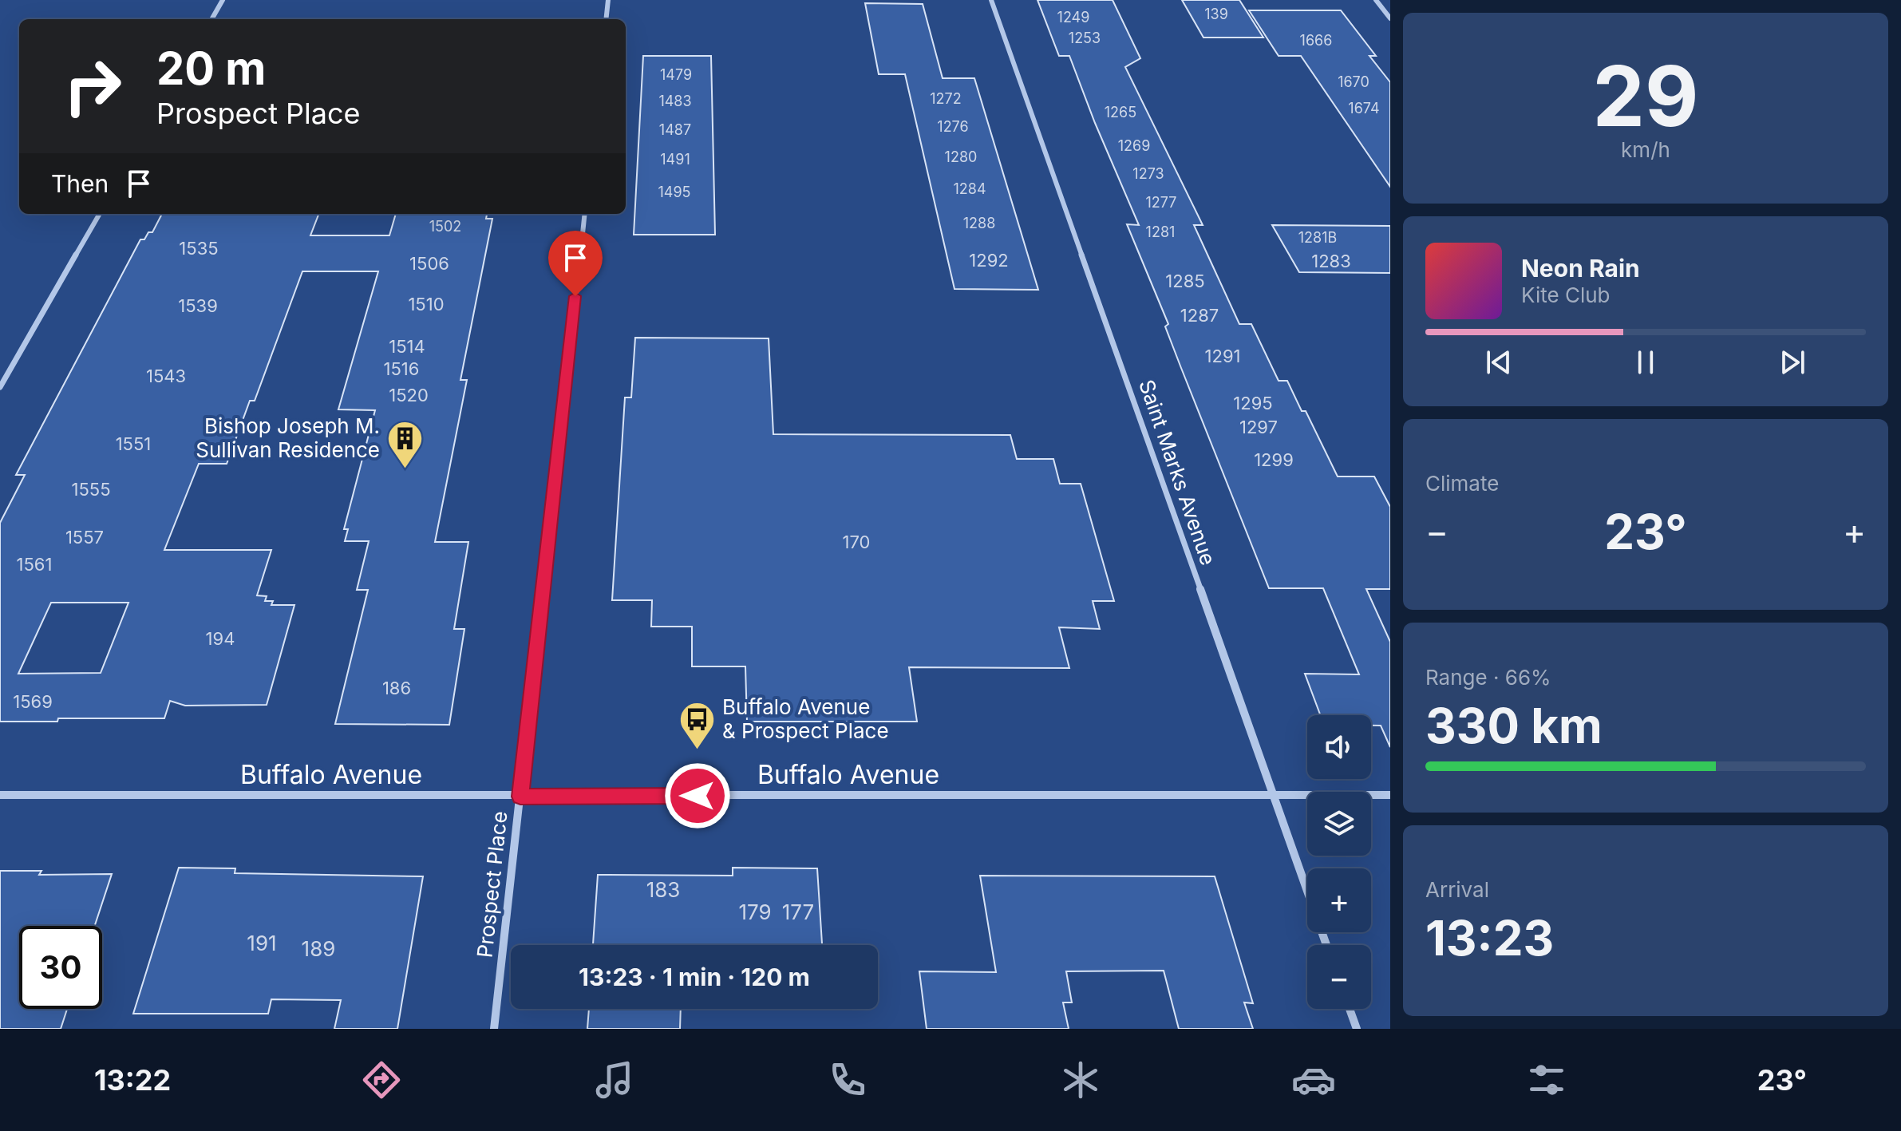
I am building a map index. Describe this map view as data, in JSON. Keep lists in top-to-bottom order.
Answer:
{
  "streets": {
    "street": ["Saint Marks Avenue", "Buffalo Avenue", "Prospect Place"]
  },
  "crossings": [
    ["Saint Marks Avenue", "Buffalo Avenue"],
    ["Buffalo Avenue", "Prospect Place"]
  ],
  "places": {
    "building": ["Bishop Joseph M. Sullivan Residence"],
    "bus stop": ["Buffalo Avenue & Prospect Place"]
  },
  "house_numbers": [
    "139",
    "1249",
    "1253",
    "1666",
    "1479",
    "1670",
    "1272",
    "1483",
    "1674",
    "1265",
    "1276",
    "1487",
    "1269",
    "1280",
    "1491",
    "1273",
    "1284",
    "1495",
    "1277",
    "1288",
    "1502",
    "1281",
    "1281B",
    "1535",
    "1292",
    "1283",
    "1506",
    "1285",
    "1510",
    "1539",
    "1287",
    "1514",
    "1291",
    "1516",
    "1543",
    "1520",
    "1295",
    "1297",
    "1551",
    "1299",
    "1555",
    "1557",
    "170",
    "1561",
    "194",
    "186",
    "1569",
    "183",
    "179",
    "177",
    "191",
    "189"
  ],
  "page": {
    "tile": [
      ["29", "km/h"],
      "Climate",
      ["Range · 66%", "330 km"],
      ["Arrival", "13:23"]
    ],
    "turn": ["20 m", "Prospect Place"],
    "then": "Then",
    "song": ["Neon Rain", "Kite Club"],
    "heat": ["−", "23°", "+"],
    "map_buttons": ["+", "−"],
    "limit": "30",
    "trip": "13:23 · 1 min · 120 m",
    "tabs": ["13:22", "23°"]
  }
}
